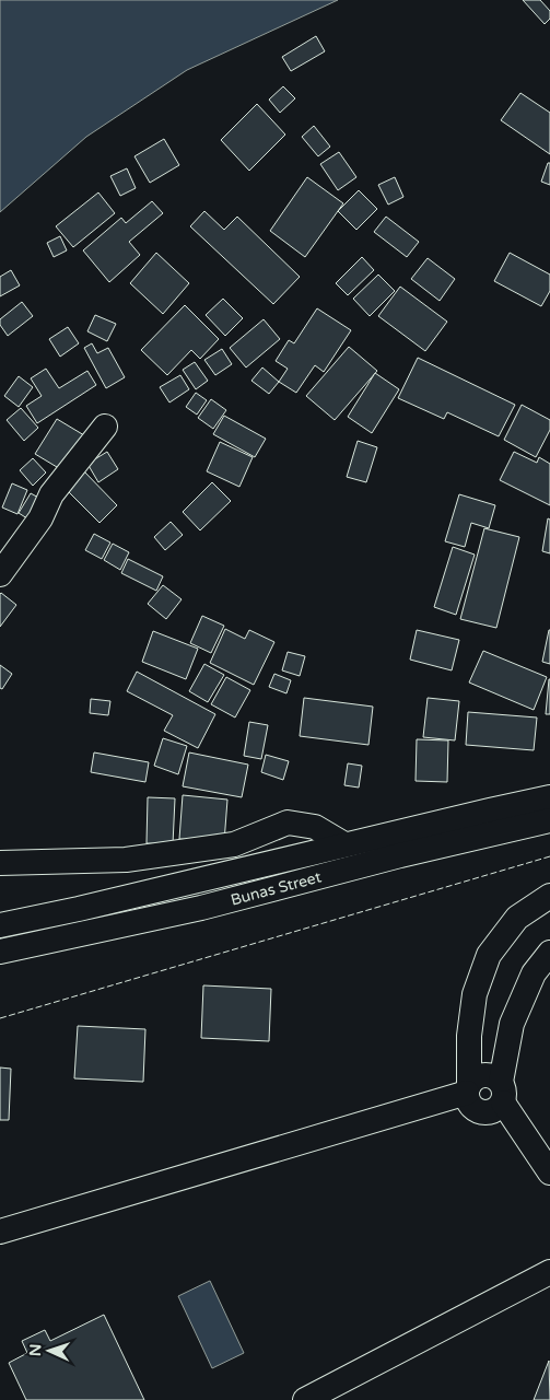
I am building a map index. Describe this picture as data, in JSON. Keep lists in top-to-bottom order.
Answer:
{
  "streets": {
    "street": ["Bunas Street"]
  },
  "north": "left"
}
